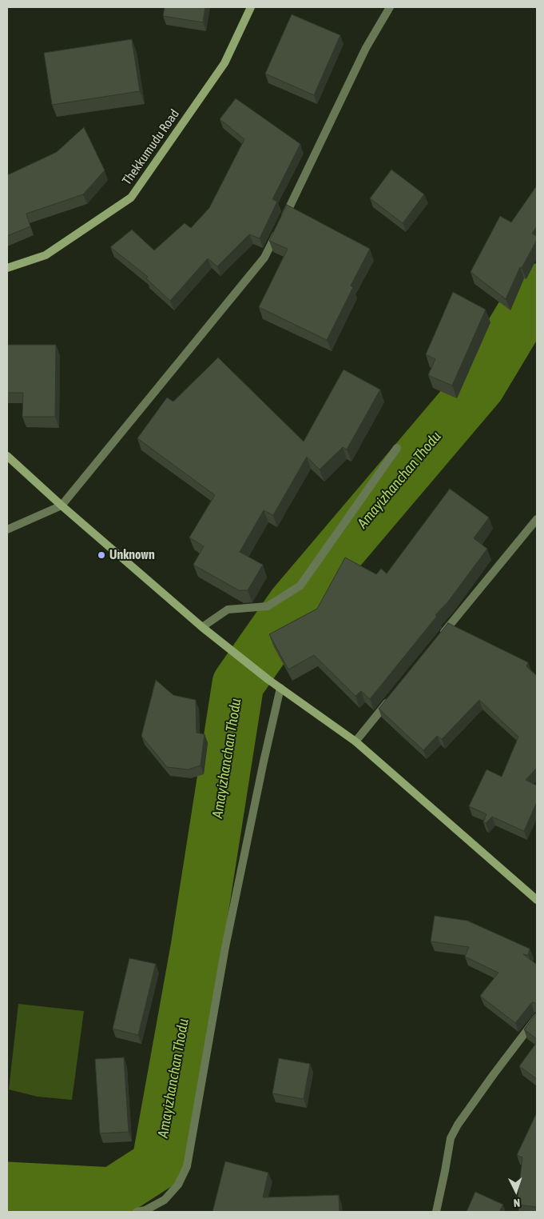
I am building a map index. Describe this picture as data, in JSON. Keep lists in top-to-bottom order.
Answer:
{
  "streets": {
    "main road": ["Thekkumudu Road"]
  },
  "water": ["Amayizhanchan Thodu"],
  "places": ["Unknown"],
  "north": "bottom"
}
